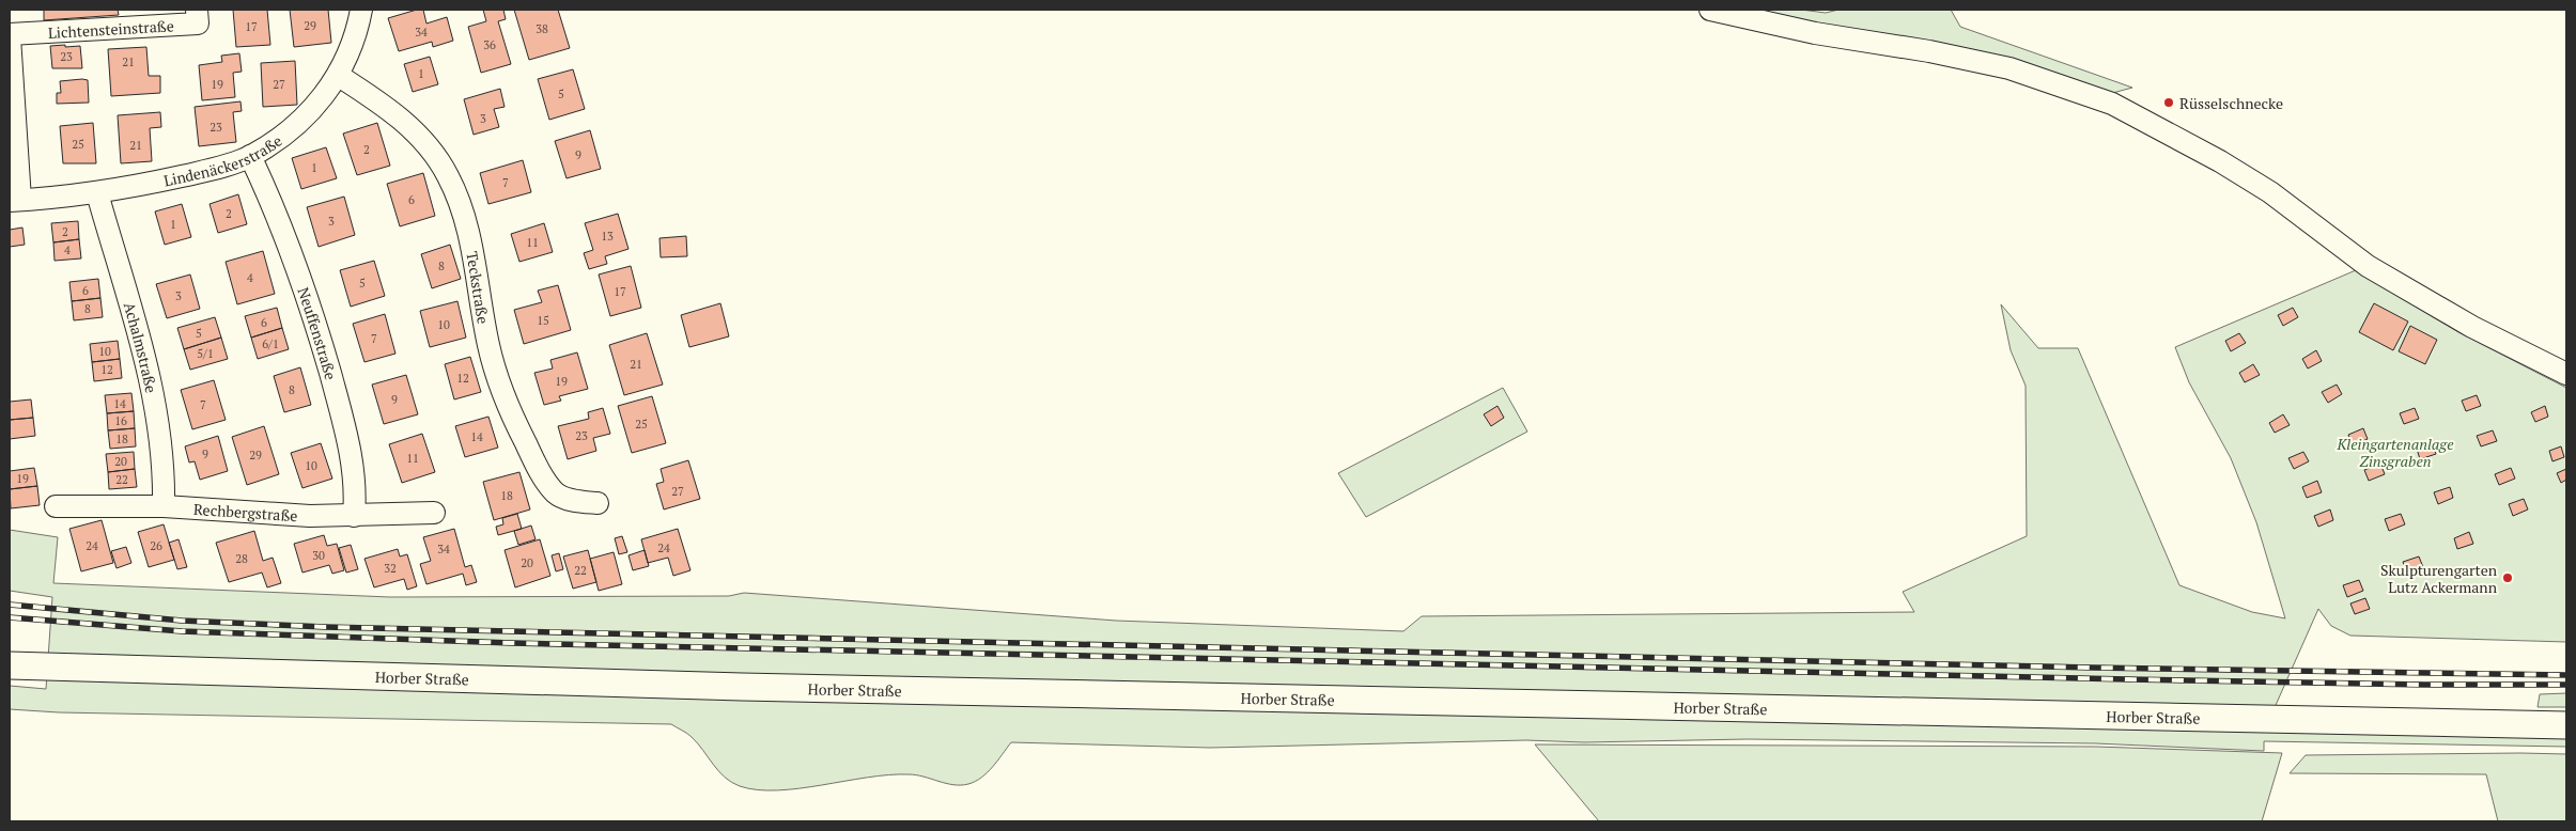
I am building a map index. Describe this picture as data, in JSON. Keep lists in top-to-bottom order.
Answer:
{
  "streets": {
    "main road": ["Horber Straße"],
    "street": [
      "Lichtensteinstraße",
      "Lindenäckerstraße",
      "Teckstraße",
      "Neuffenstraße",
      "Achalmstraße",
      "Rechbergstraße"
    ]
  },
  "crossings": [
    ["Lichtensteinstraße", "Lindenäckerstraße"],
    ["Lindenäckerstraße", "Teckstraße"],
    ["Lindenäckerstraße", "Neuffenstraße"],
    ["Lindenäckerstraße", "Achalmstraße"],
    ["Neuffenstraße", "Rechbergstraße"],
    ["Achalmstraße", "Rechbergstraße"]
  ],
  "parks": ["Kleingartenanlage Zinsgraben"],
  "places": ["Rüsselschnecke", "Skulpturengarten Lutz Ackermann"],
  "house_numbers": [
    "29",
    "17",
    "38",
    "34",
    "36",
    "23",
    "21",
    "1",
    "19",
    "27",
    "5",
    "3",
    "23",
    "25",
    "21",
    "2",
    "9",
    "1",
    "7",
    "6",
    "2",
    "3",
    "1",
    "2",
    "13",
    "11",
    "4",
    "8",
    "4",
    "5",
    "6",
    "17",
    "3",
    "8",
    "15",
    "6",
    "10",
    "5",
    "7",
    "6/1",
    "10",
    "5/1",
    "21",
    "12",
    "12",
    "19",
    "8",
    "9",
    "14",
    "7",
    "16",
    "25",
    "23",
    "14",
    "18",
    "9",
    "29",
    "11",
    "20",
    "10",
    "19",
    "22",
    "27",
    "18",
    "24",
    "26",
    "24",
    "34",
    "30",
    "28",
    "20",
    "32",
    "22"
  ]
}
